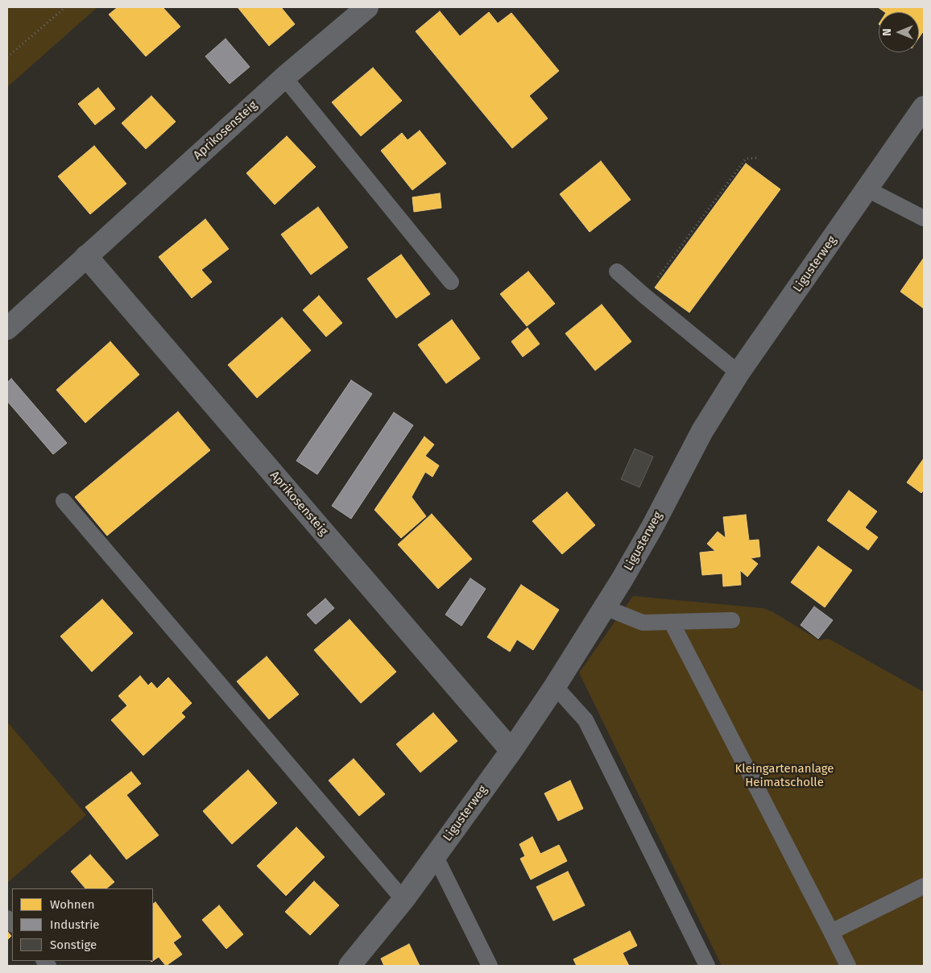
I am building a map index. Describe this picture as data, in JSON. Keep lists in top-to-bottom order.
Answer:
{
  "streets": {
    "street": ["Aprikosensteig", "Ligusterweg"]
  },
  "crossings": [
    ["Aprikosensteig", "Ligusterweg"]
  ],
  "parks": ["Kleingartenanlage Heimatscholle"],
  "legend": ["Wohnen", "Industrie", "Sonstige"],
  "north": "left"
}
